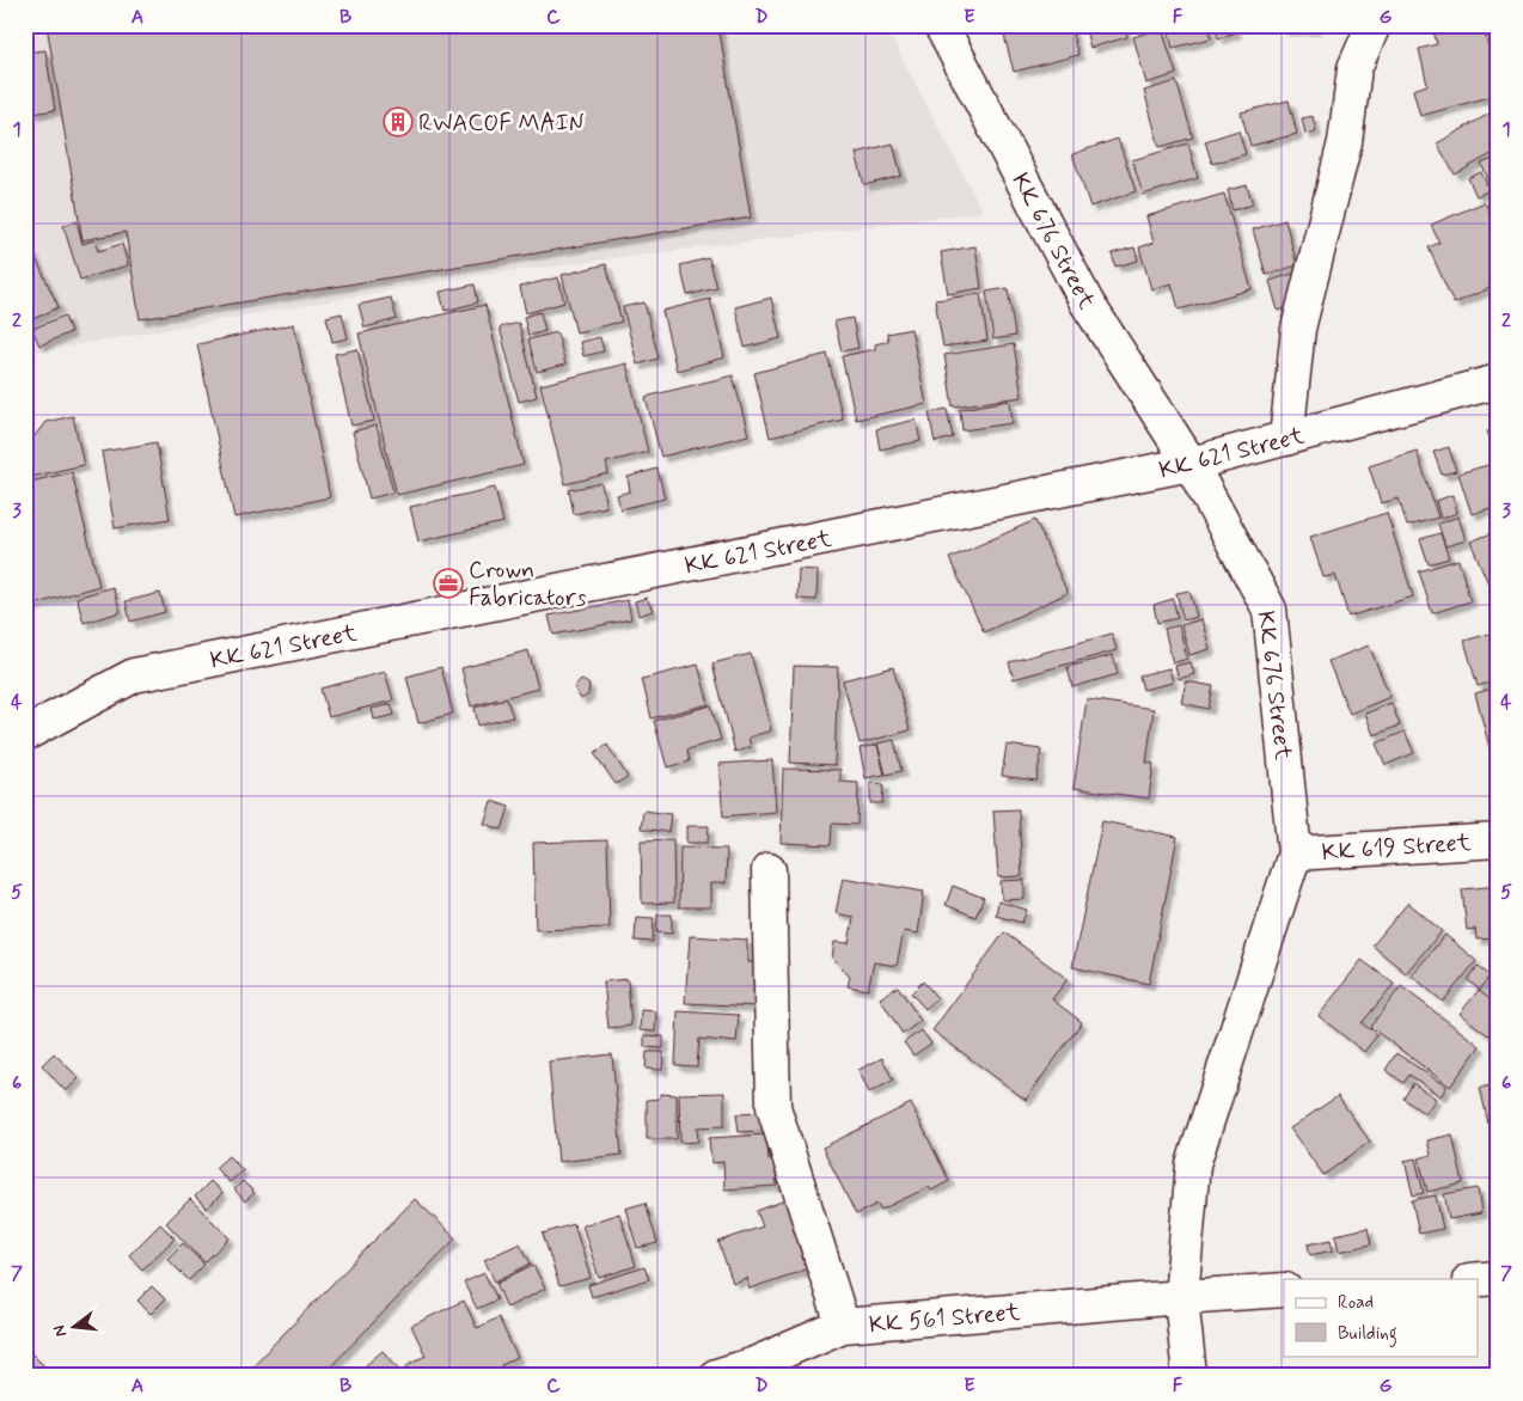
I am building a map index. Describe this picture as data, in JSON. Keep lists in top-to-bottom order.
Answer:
{
  "streets": {
    "street": [
      "KK 676 Street",
      "KK 621 Street",
      "KK 619 Street",
      "KK 561 Street"
    ]
  },
  "crossings": [
    ["KK 676 Street", "KK 621 Street"],
    ["KK 676 Street", "KK 619 Street"],
    ["KK 676 Street", "KK 561 Street"]
  ],
  "places": {
    "building": ["RWACOF MAIN"],
    "office": ["Crown Fabricators"]
  },
  "legend": ["Road", "Building"],
  "north": "left",
  "grid": {
    "columns": [
      "A",
      "B",
      "C",
      "D",
      "E",
      "F",
      "G"
    ],
    "rows": [
      "1",
      "2",
      "3",
      "4",
      "5",
      "6",
      "7"
    ]
  }
}
